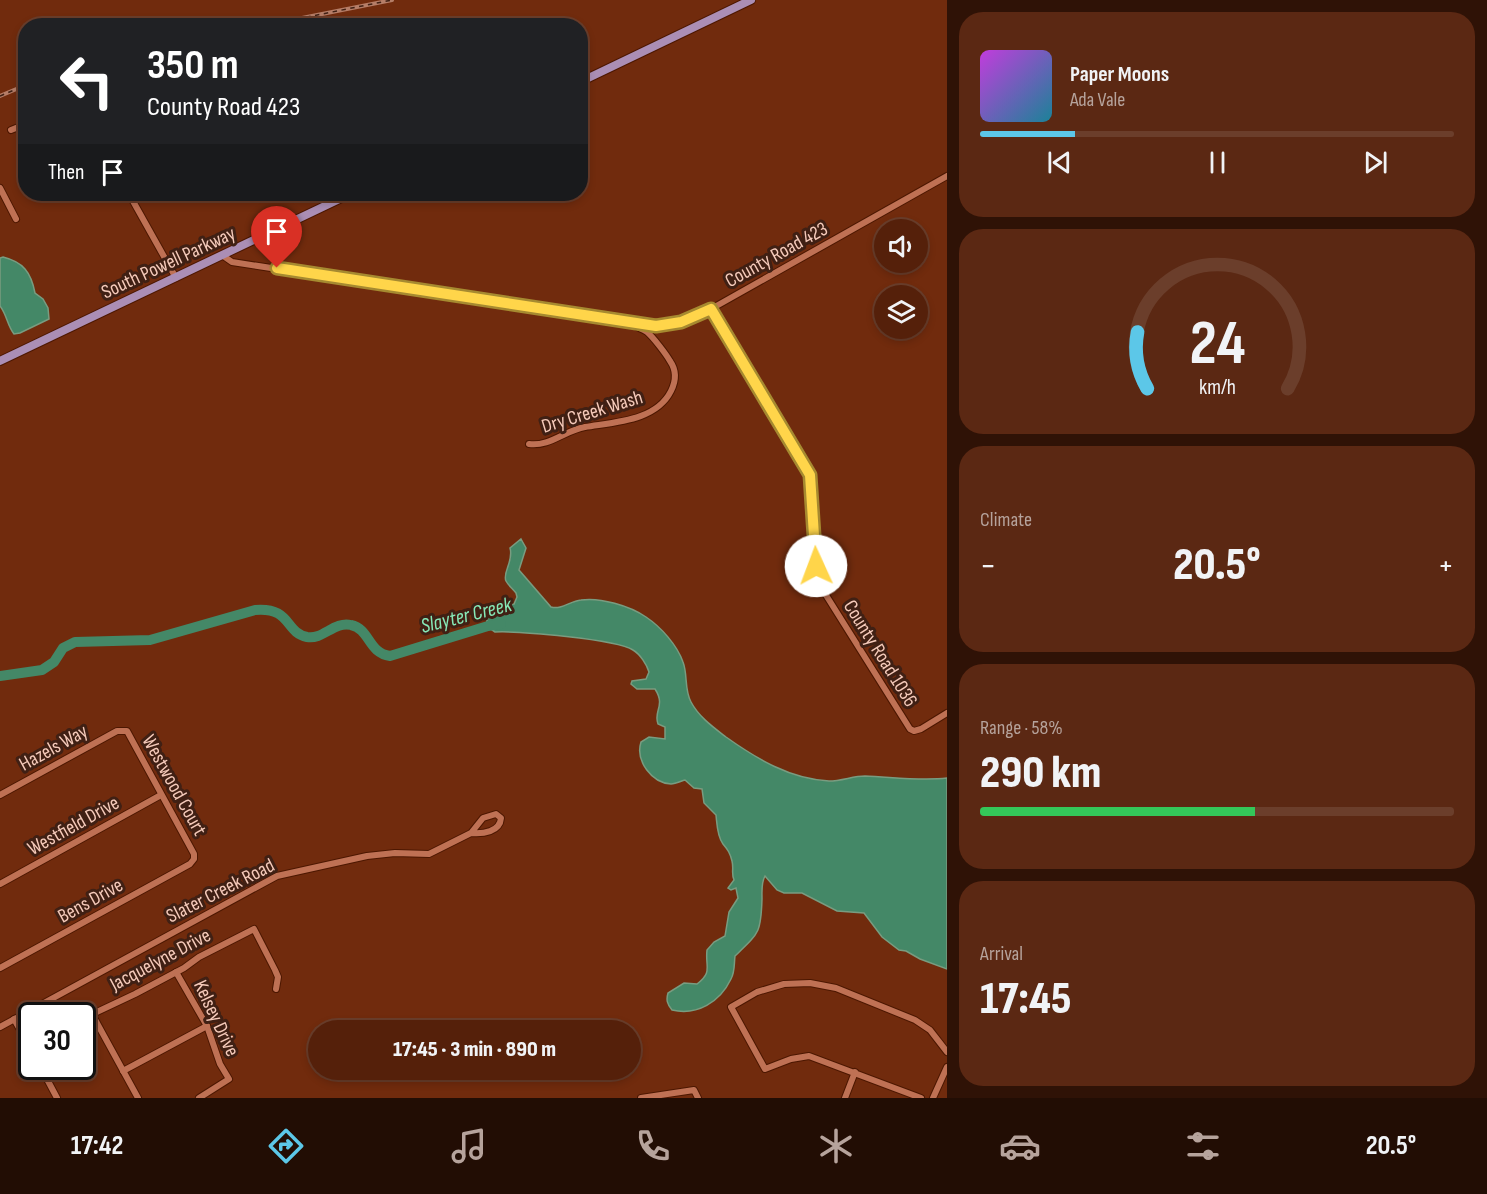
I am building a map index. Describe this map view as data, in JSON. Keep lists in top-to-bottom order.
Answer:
{
  "streets": {
    "main road": ["South Powell Parkway"],
    "street": [
      "County Road 423",
      "Dry Creek Wash",
      "County Road 1036",
      "Hazels Way",
      "Westwood Court",
      "Westfield Drive",
      "Slater Creek Road",
      "Bens Drive",
      "Jacquelyne Drive",
      "Kelsey Drive"
    ]
  },
  "crossings": [
    ["County Road 423", "South Powell Parkway"],
    ["County Road 423", "Dry Creek Wash"],
    ["County Road 423", "County Road 1036"],
    ["Hazels Way", "Westwood Court"],
    ["Westwood Court", "Westfield Drive"],
    ["Westwood Court", "Bens Drive"],
    ["Jacquelyne Drive", "Kelsey Drive"]
  ],
  "water": ["Slayter Creek"],
  "page": {
    "turn": ["350 m", "County Road 423"],
    "song": ["Paper Moons", "Ada Vale"],
    "then": "Then",
    "tile": [
      "Climate",
      ["Range · 58%", "290 km"],
      ["Arrival", "17:45"]
    ],
    "heat": ["−", "20.5°", "+"],
    "limit": "30",
    "trip": "17:45 · 3 min · 890 m",
    "tabs": ["17:42", "20.5°"],
    "gauge": ["24", "km/h"]
  }
}
